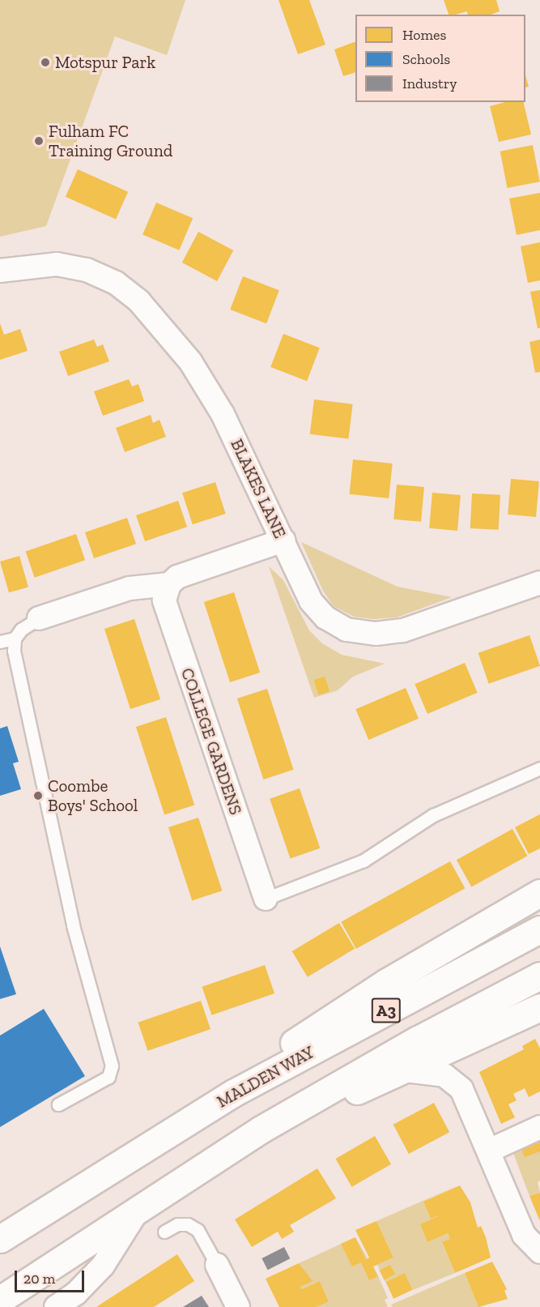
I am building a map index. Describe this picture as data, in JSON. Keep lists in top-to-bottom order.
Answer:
{
  "streets": {
    "highway": ["A3", "MALDEN WAY"],
    "street": ["BLAKES LANE", "COLLEGE GARDENS"]
  },
  "places": ["Motspur Park", "Fulham FC Training Ground", "Coombe Boys' School"],
  "legend": ["Homes", "Schools", "Industry"],
  "scale_bar": "20 m"
}
